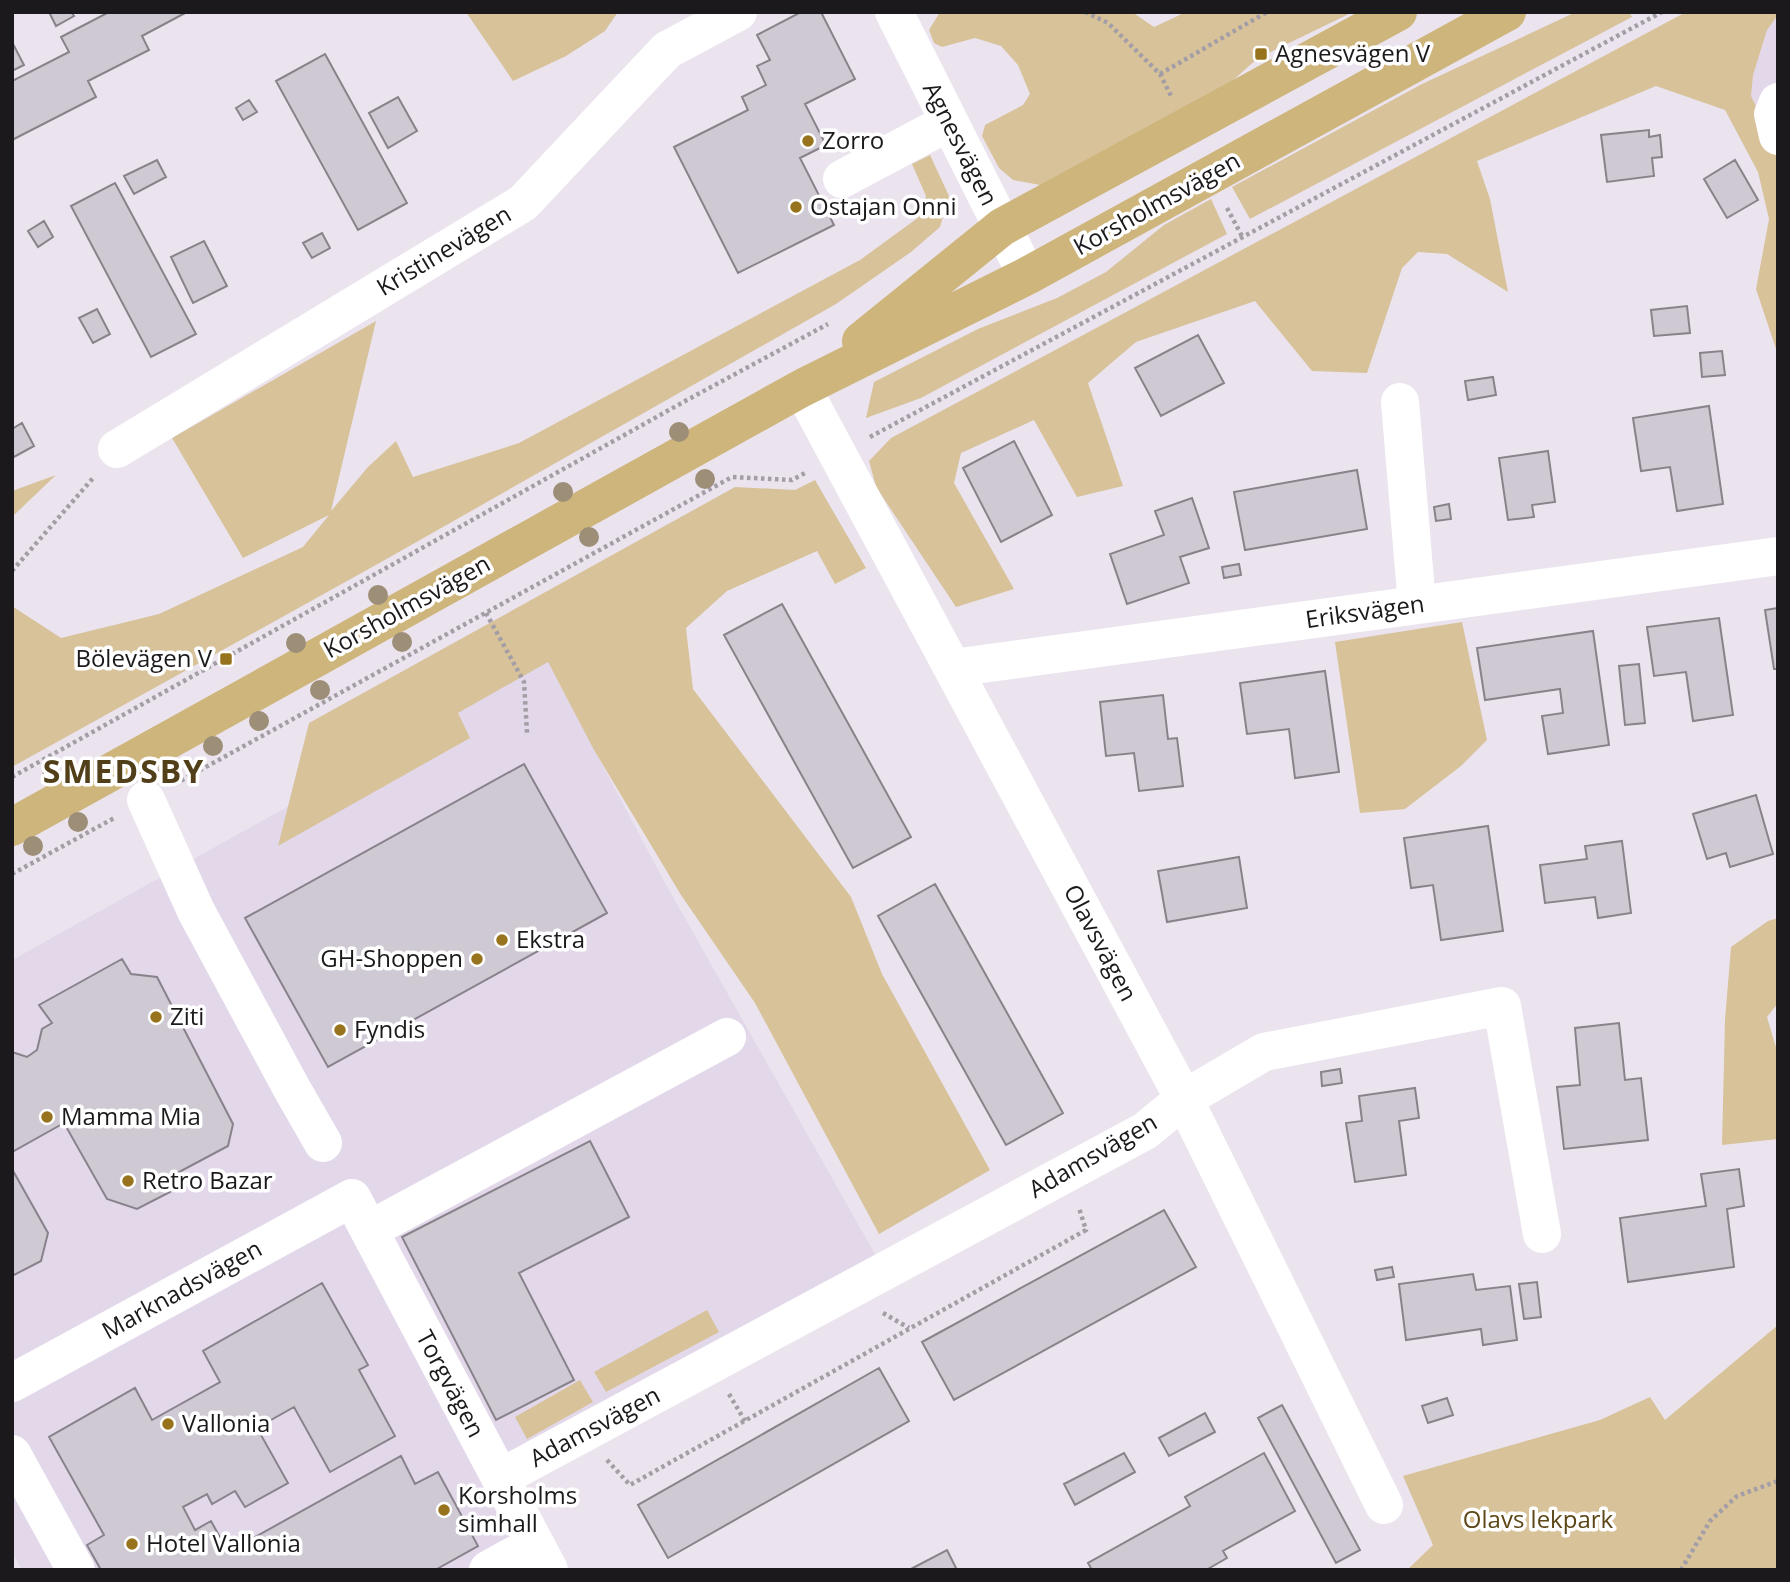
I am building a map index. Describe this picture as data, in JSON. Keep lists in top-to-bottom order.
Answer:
{
  "streets": {
    "main road": ["Korsholmsvägen"],
    "street": [
      "Agnesvägen",
      "Kristinevägen",
      "Eriksvägen",
      "Olavsvägen",
      "Adamsvägen",
      "Marknadsvägen",
      "Torgvägen"
    ]
  },
  "crossings": [
    ["Agnesvägen", "Korsholmsvägen"],
    ["Korsholmsvägen", "Olavsvägen"],
    ["Eriksvägen", "Olavsvägen"],
    ["Olavsvägen", "Adamsvägen"],
    ["Adamsvägen", "Torgvägen"],
    ["Marknadsvägen", "Torgvägen"]
  ],
  "districts": ["SMEDSBY"],
  "parks": ["Olavs lekpark"],
  "places": {
    "transit": ["Agnesvägen V", "Bölevägen V"],
    "other": [
      "Zorro",
      "Ostajan Onni",
      "Ekstra",
      "GH-Shoppen",
      "Ziti",
      "Fyndis",
      "Mamma Mia",
      "Retro Bazar",
      "Vallonia",
      "Korsholms simhall",
      "Hotel Vallonia"
    ]
  }
}
